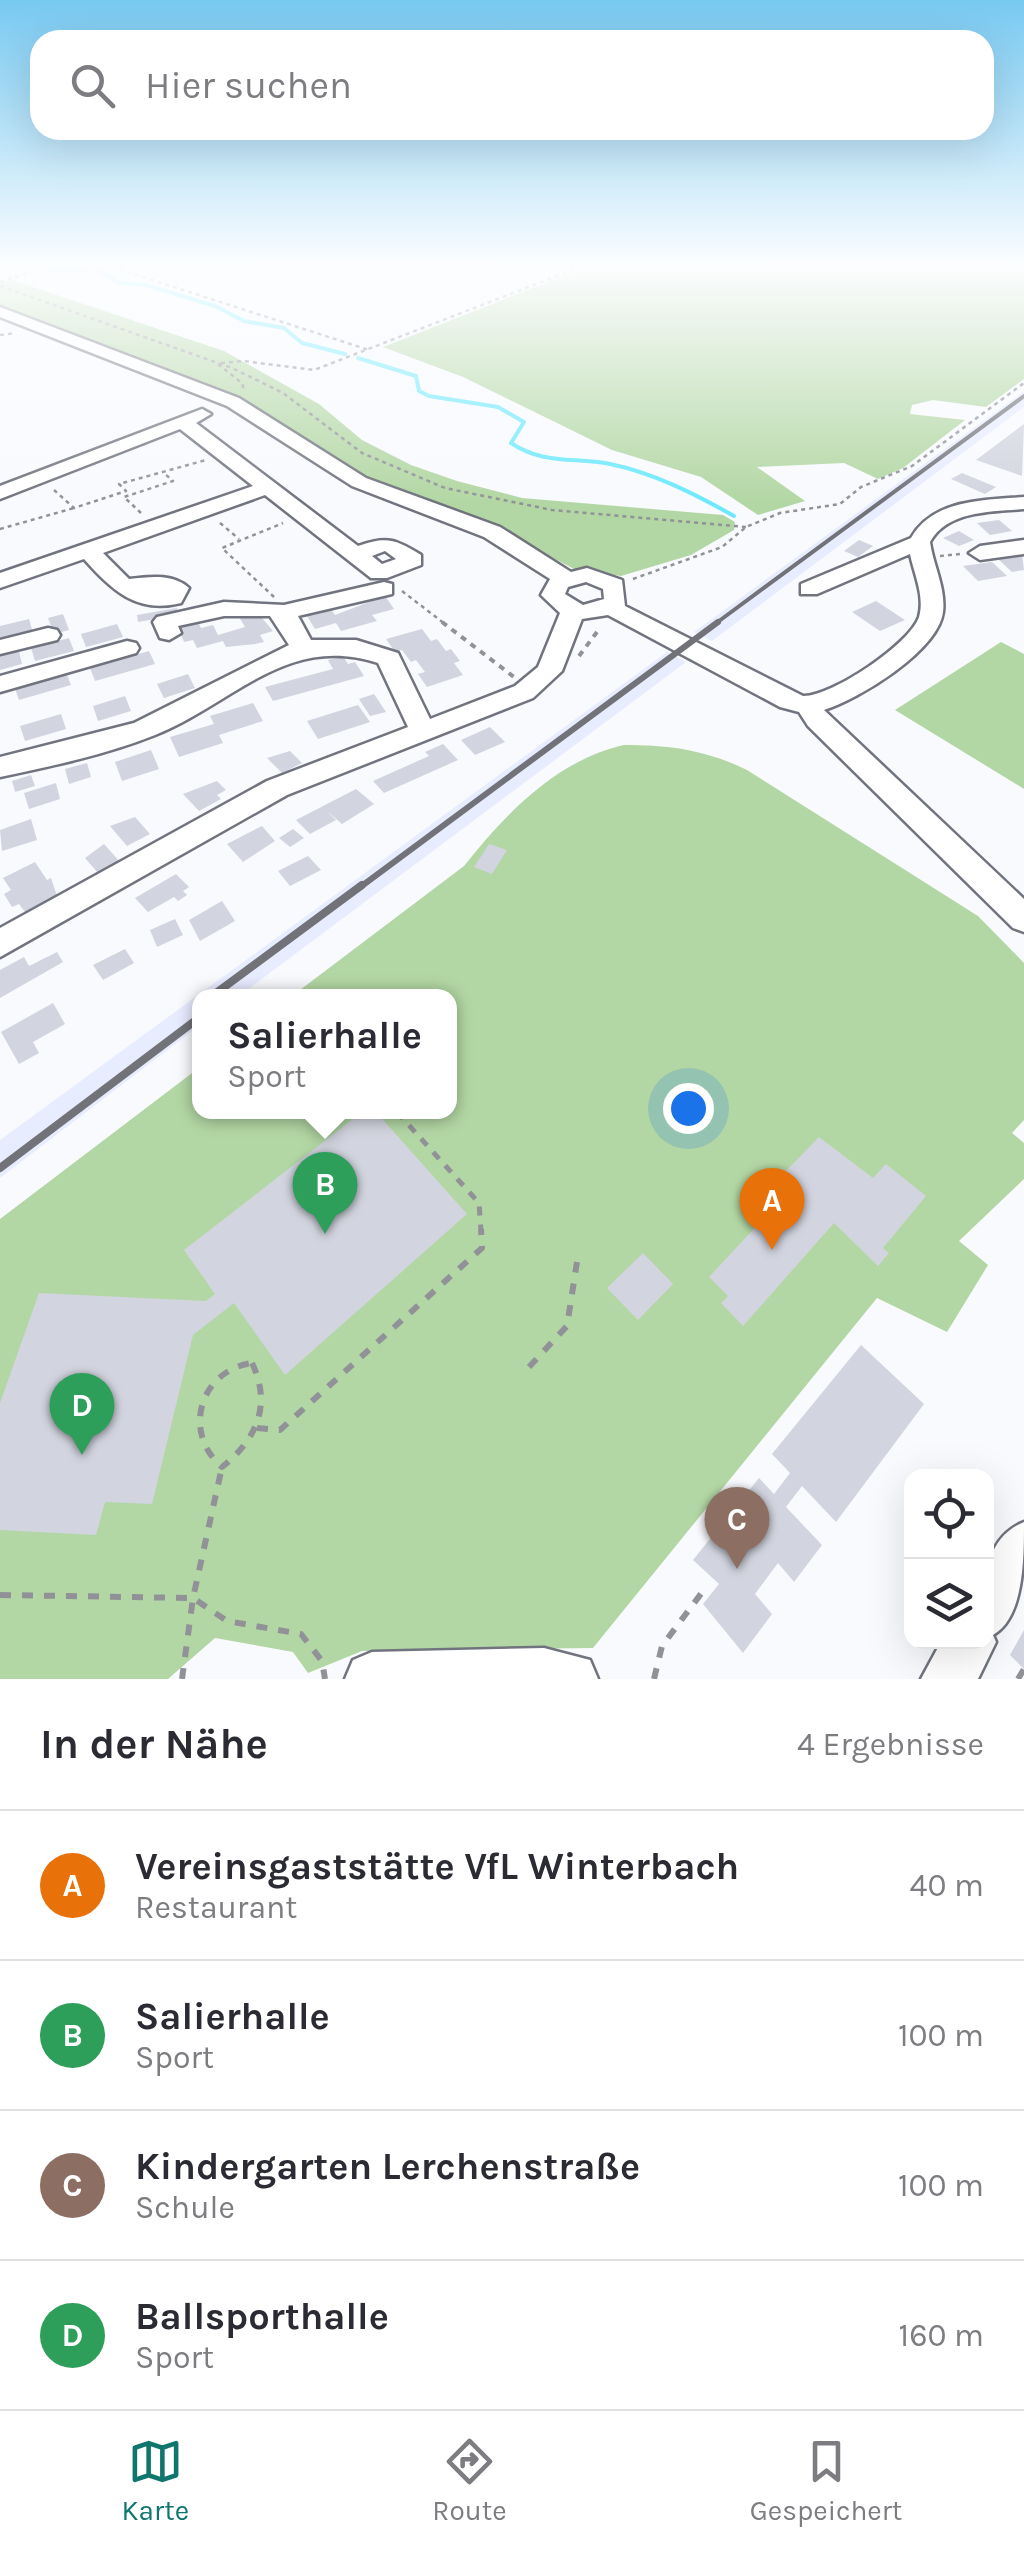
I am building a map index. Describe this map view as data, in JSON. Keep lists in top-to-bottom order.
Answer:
{
  "page": {
    "search": "Hier suchen",
    "popup": ["Salierhalle", "Sport"],
    "pins": [
      "B",
      "A",
      "D",
      "C"
    ],
    "heading": ["In der Nähe", "4 Ergebnisse"],
    "list": [
      {
        "mark": "A",
        "name": "Vereinsgaststätte VfL Winterbach",
        "note": "Restaurant",
        "value": "40 m"
      },
      {
        "mark": "B",
        "name": "Salierhalle",
        "note": "Sport",
        "value": "100 m"
      },
      {
        "mark": "C",
        "name": "Kindergarten Lerchenstraße",
        "note": "Schule",
        "value": "100 m"
      },
      {
        "mark": "D",
        "name": "Ballsporthalle",
        "note": "Sport",
        "value": "160 m"
      }
    ],
    "nav": ["Karte", "Route", "Gespeichert"]
  }
}
